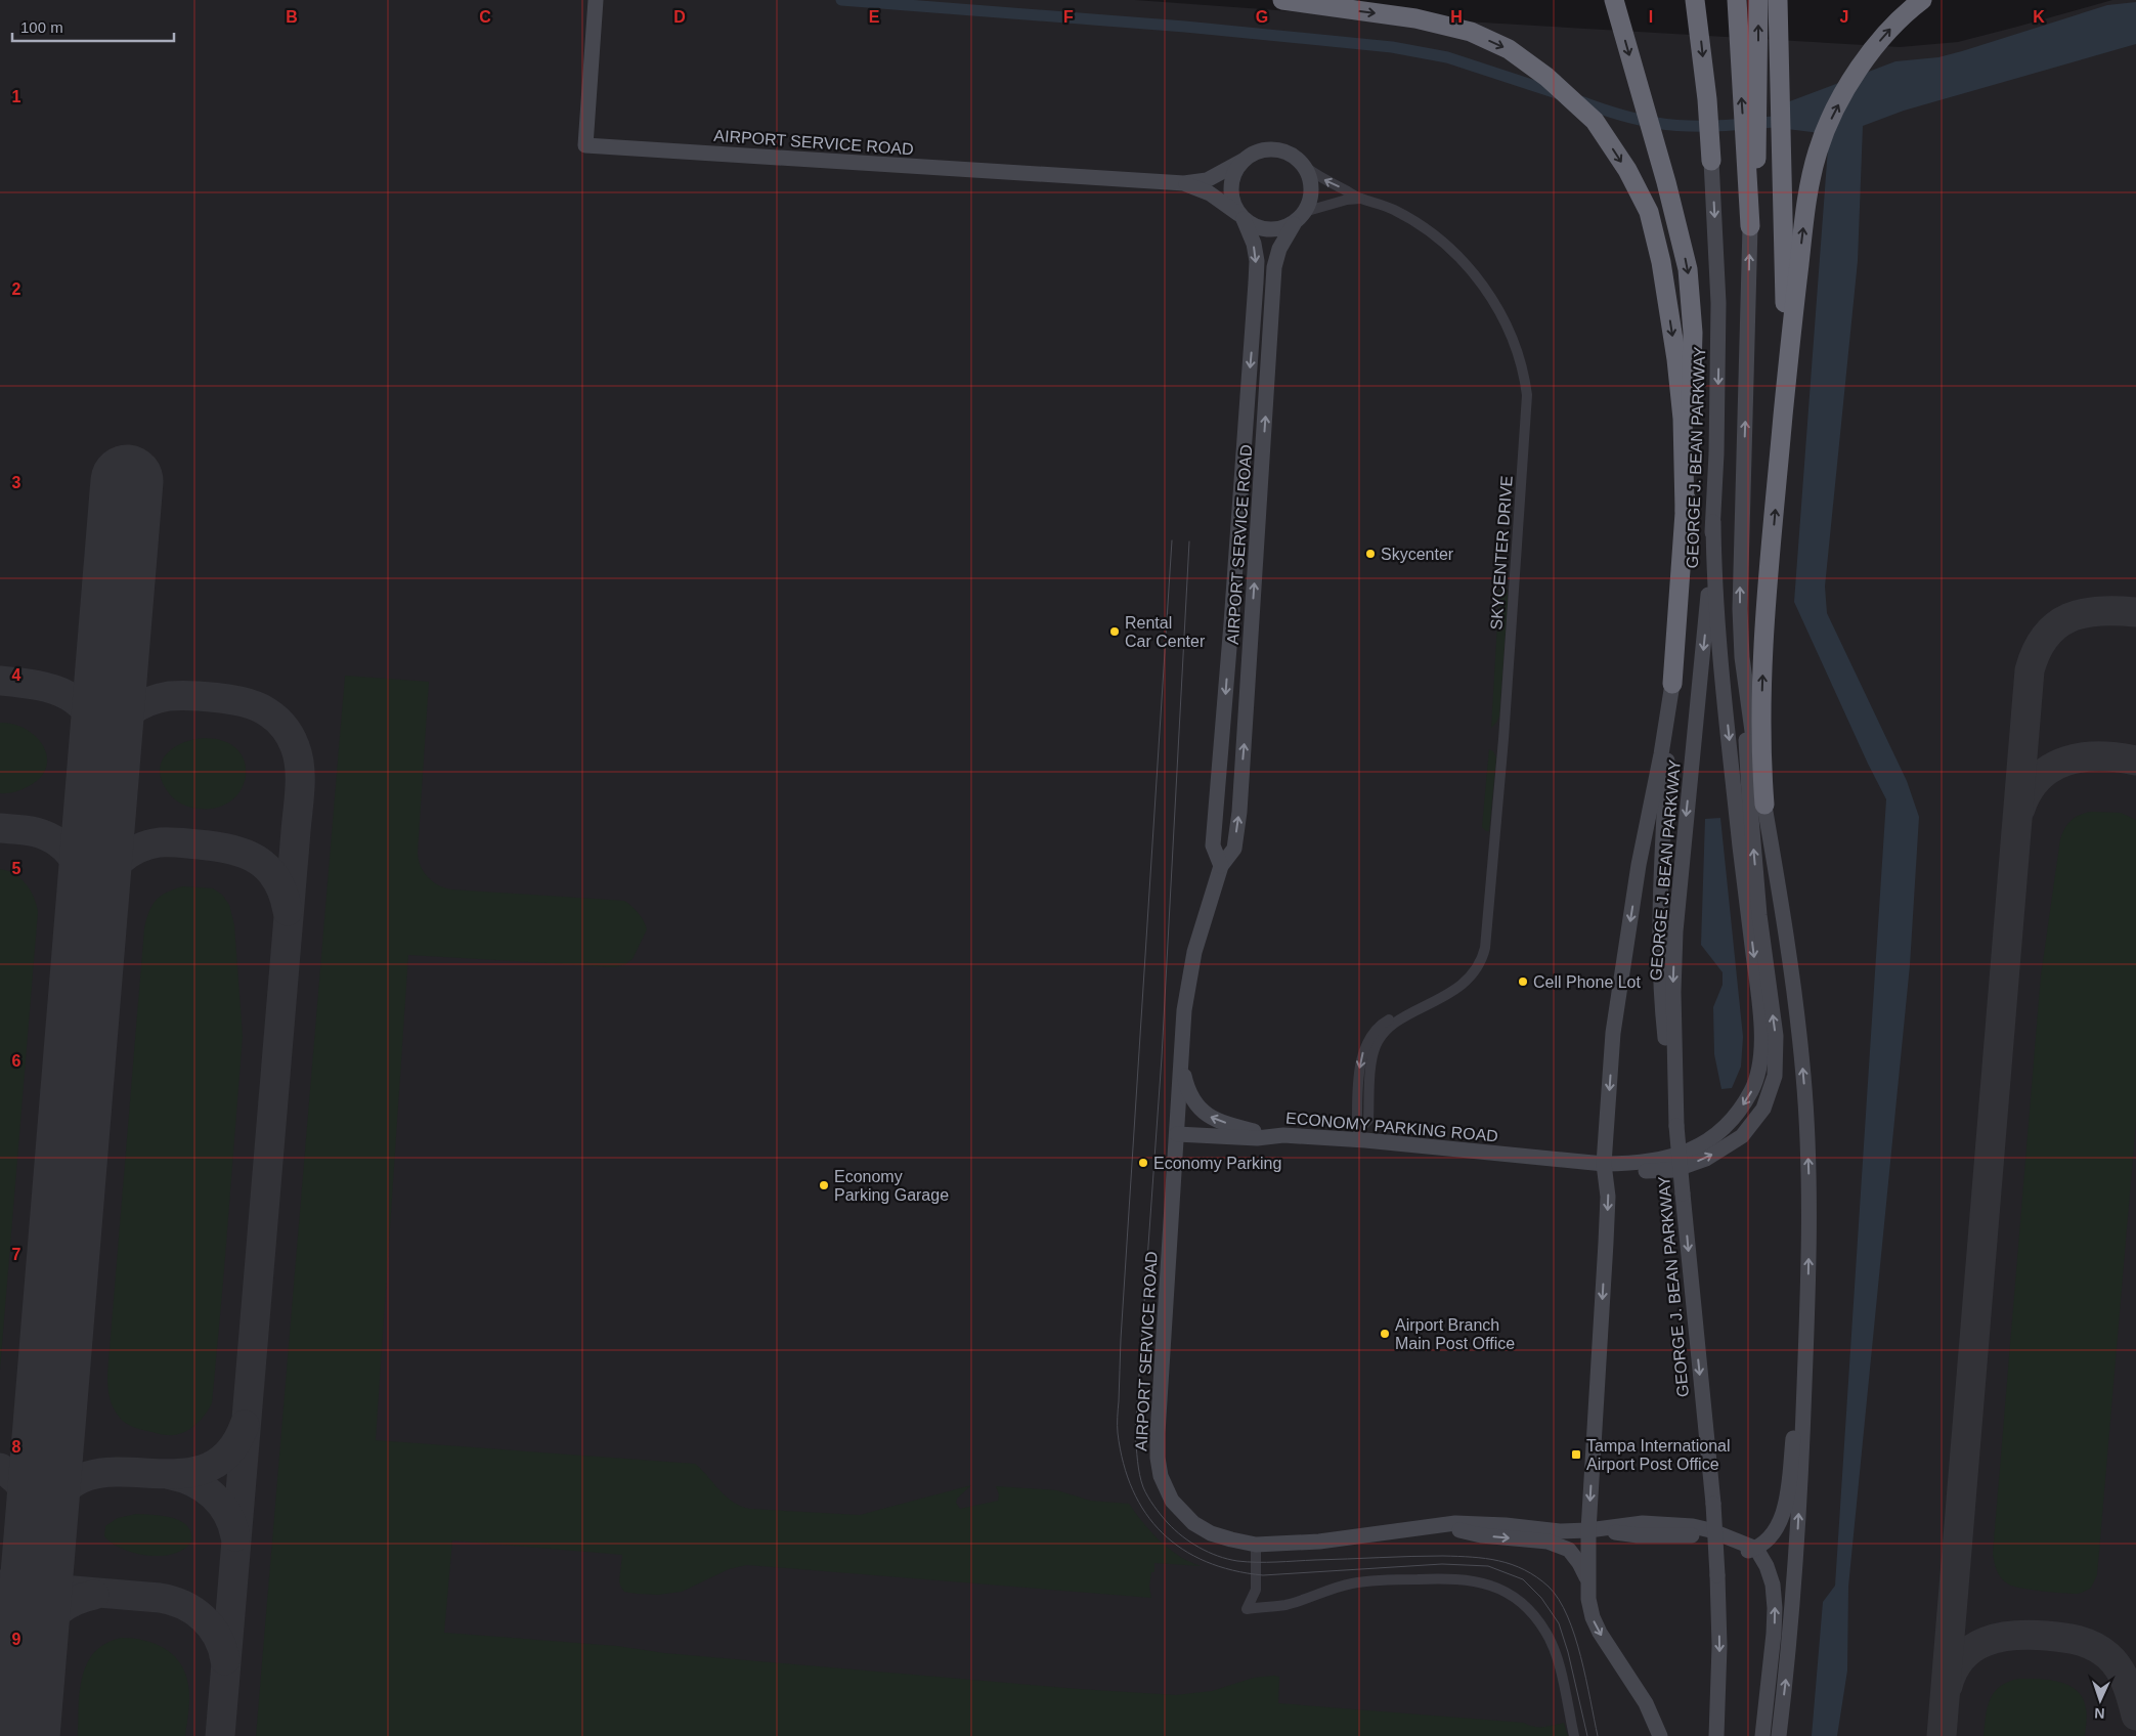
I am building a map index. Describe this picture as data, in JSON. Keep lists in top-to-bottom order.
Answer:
{
  "streets": {
    "street": [
      "AIRPORT SERVICE ROAD",
      "GEORGE J. BEAN PARKWAY",
      "SKYCENTER DRIVE",
      "ECONOMY PARKING ROAD"
    ]
  },
  "crossings": [
    ["AIRPORT SERVICE ROAD", "SKYCENTER DRIVE"],
    ["AIRPORT SERVICE ROAD", "ECONOMY PARKING ROAD"],
    ["SKYCENTER DRIVE", "ECONOMY PARKING ROAD"]
  ],
  "places": {
    "other": [
      "Skycenter",
      "Rental Car Center",
      "Cell Phone Lot",
      "Economy Parking",
      "Economy Parking Garage",
      "Airport Branch Main Post Office"
    ],
    "transit": ["Tampa International Airport Post Office"]
  },
  "scale_bar": "100 m",
  "north": "bottom",
  "grid": {
    "columns": [
      "B",
      "C",
      "D",
      "E",
      "F",
      "G",
      "H",
      "I",
      "J",
      "K"
    ],
    "rows": [
      "1",
      "2",
      "3",
      "4",
      "5",
      "6",
      "7",
      "8",
      "9"
    ]
  }
}
